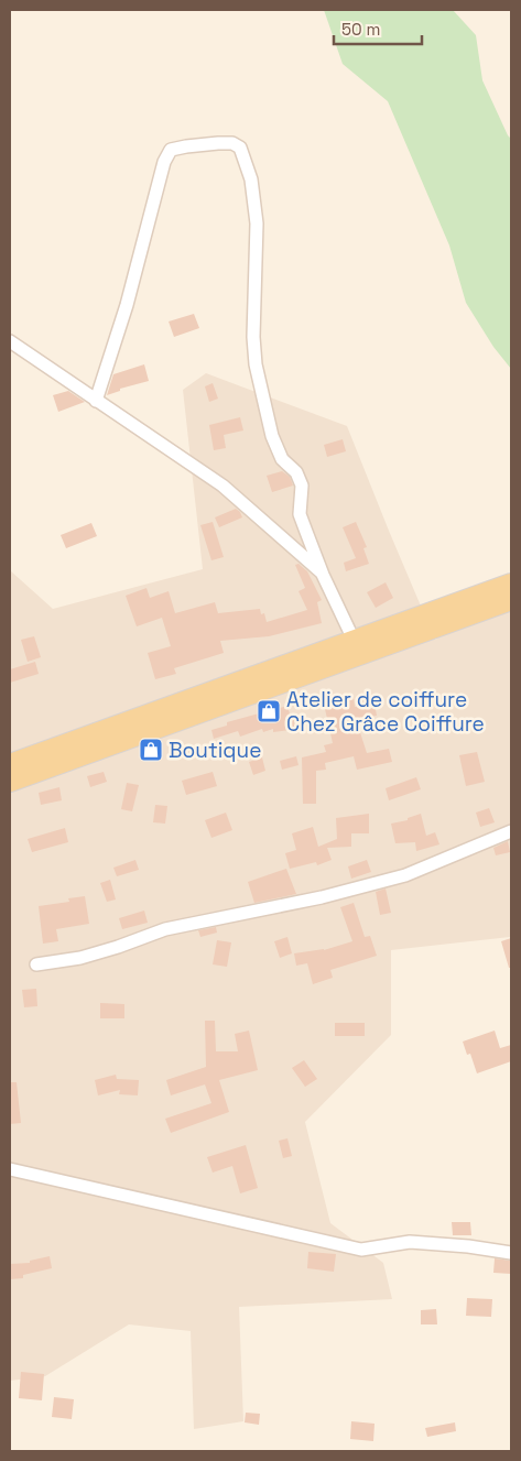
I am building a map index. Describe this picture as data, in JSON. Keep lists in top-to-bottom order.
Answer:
{
  "places": {
    "shop": ["Atelier de coiffure Chez Grâce Coiffure", "Boutique"]
  },
  "scale_bar": "50 m"
}
